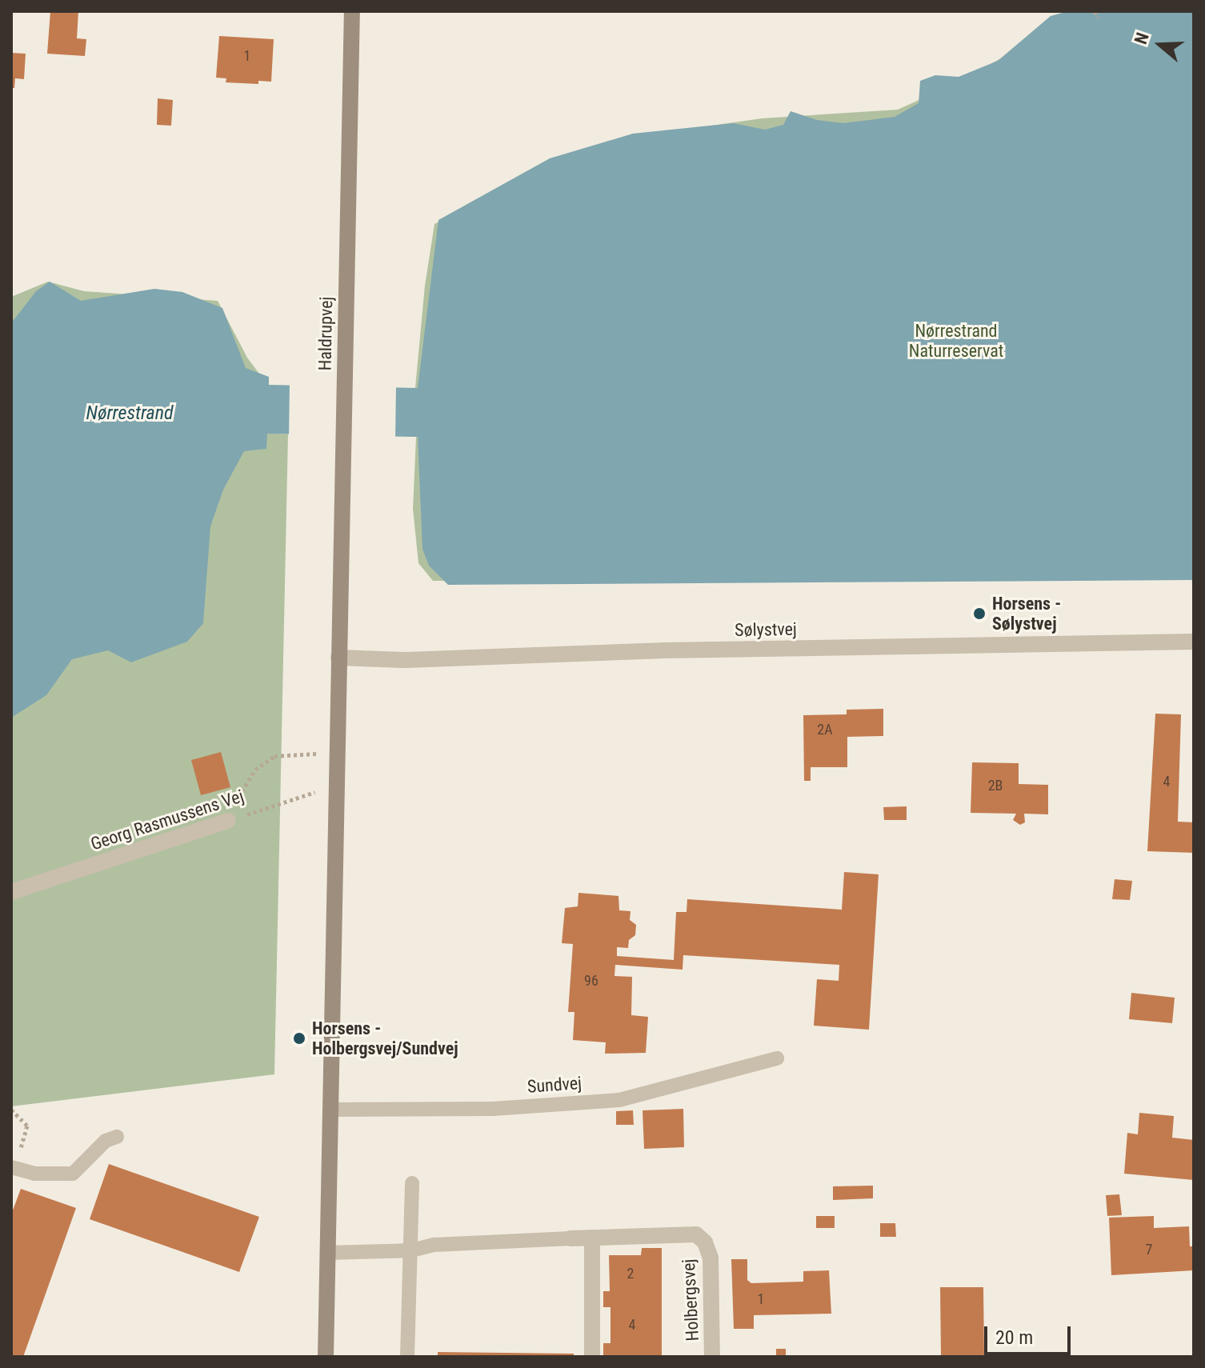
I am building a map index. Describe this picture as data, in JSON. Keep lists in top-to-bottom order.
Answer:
{
  "streets": {
    "main road": ["Haldrupvej"],
    "street": ["Sølystvej", "Georg Rasmussens Vej", "Holbergsvej"],
    "lane": ["Sundvej"]
  },
  "crossings": [
    ["Haldrupvej", "Sølystvej"]
  ],
  "water": ["Nørrestrand"],
  "parks": ["Nørrestrand Naturreservat"],
  "places": ["Horsens - Sølystvej", "Horsens - Holbergsvej/Sundvej"],
  "house_numbers": [
    "1",
    "2A",
    "4",
    "2B",
    "96",
    "7",
    "2",
    "1",
    "4"
  ],
  "scale_bar": "20 m",
  "north": "left"
}
